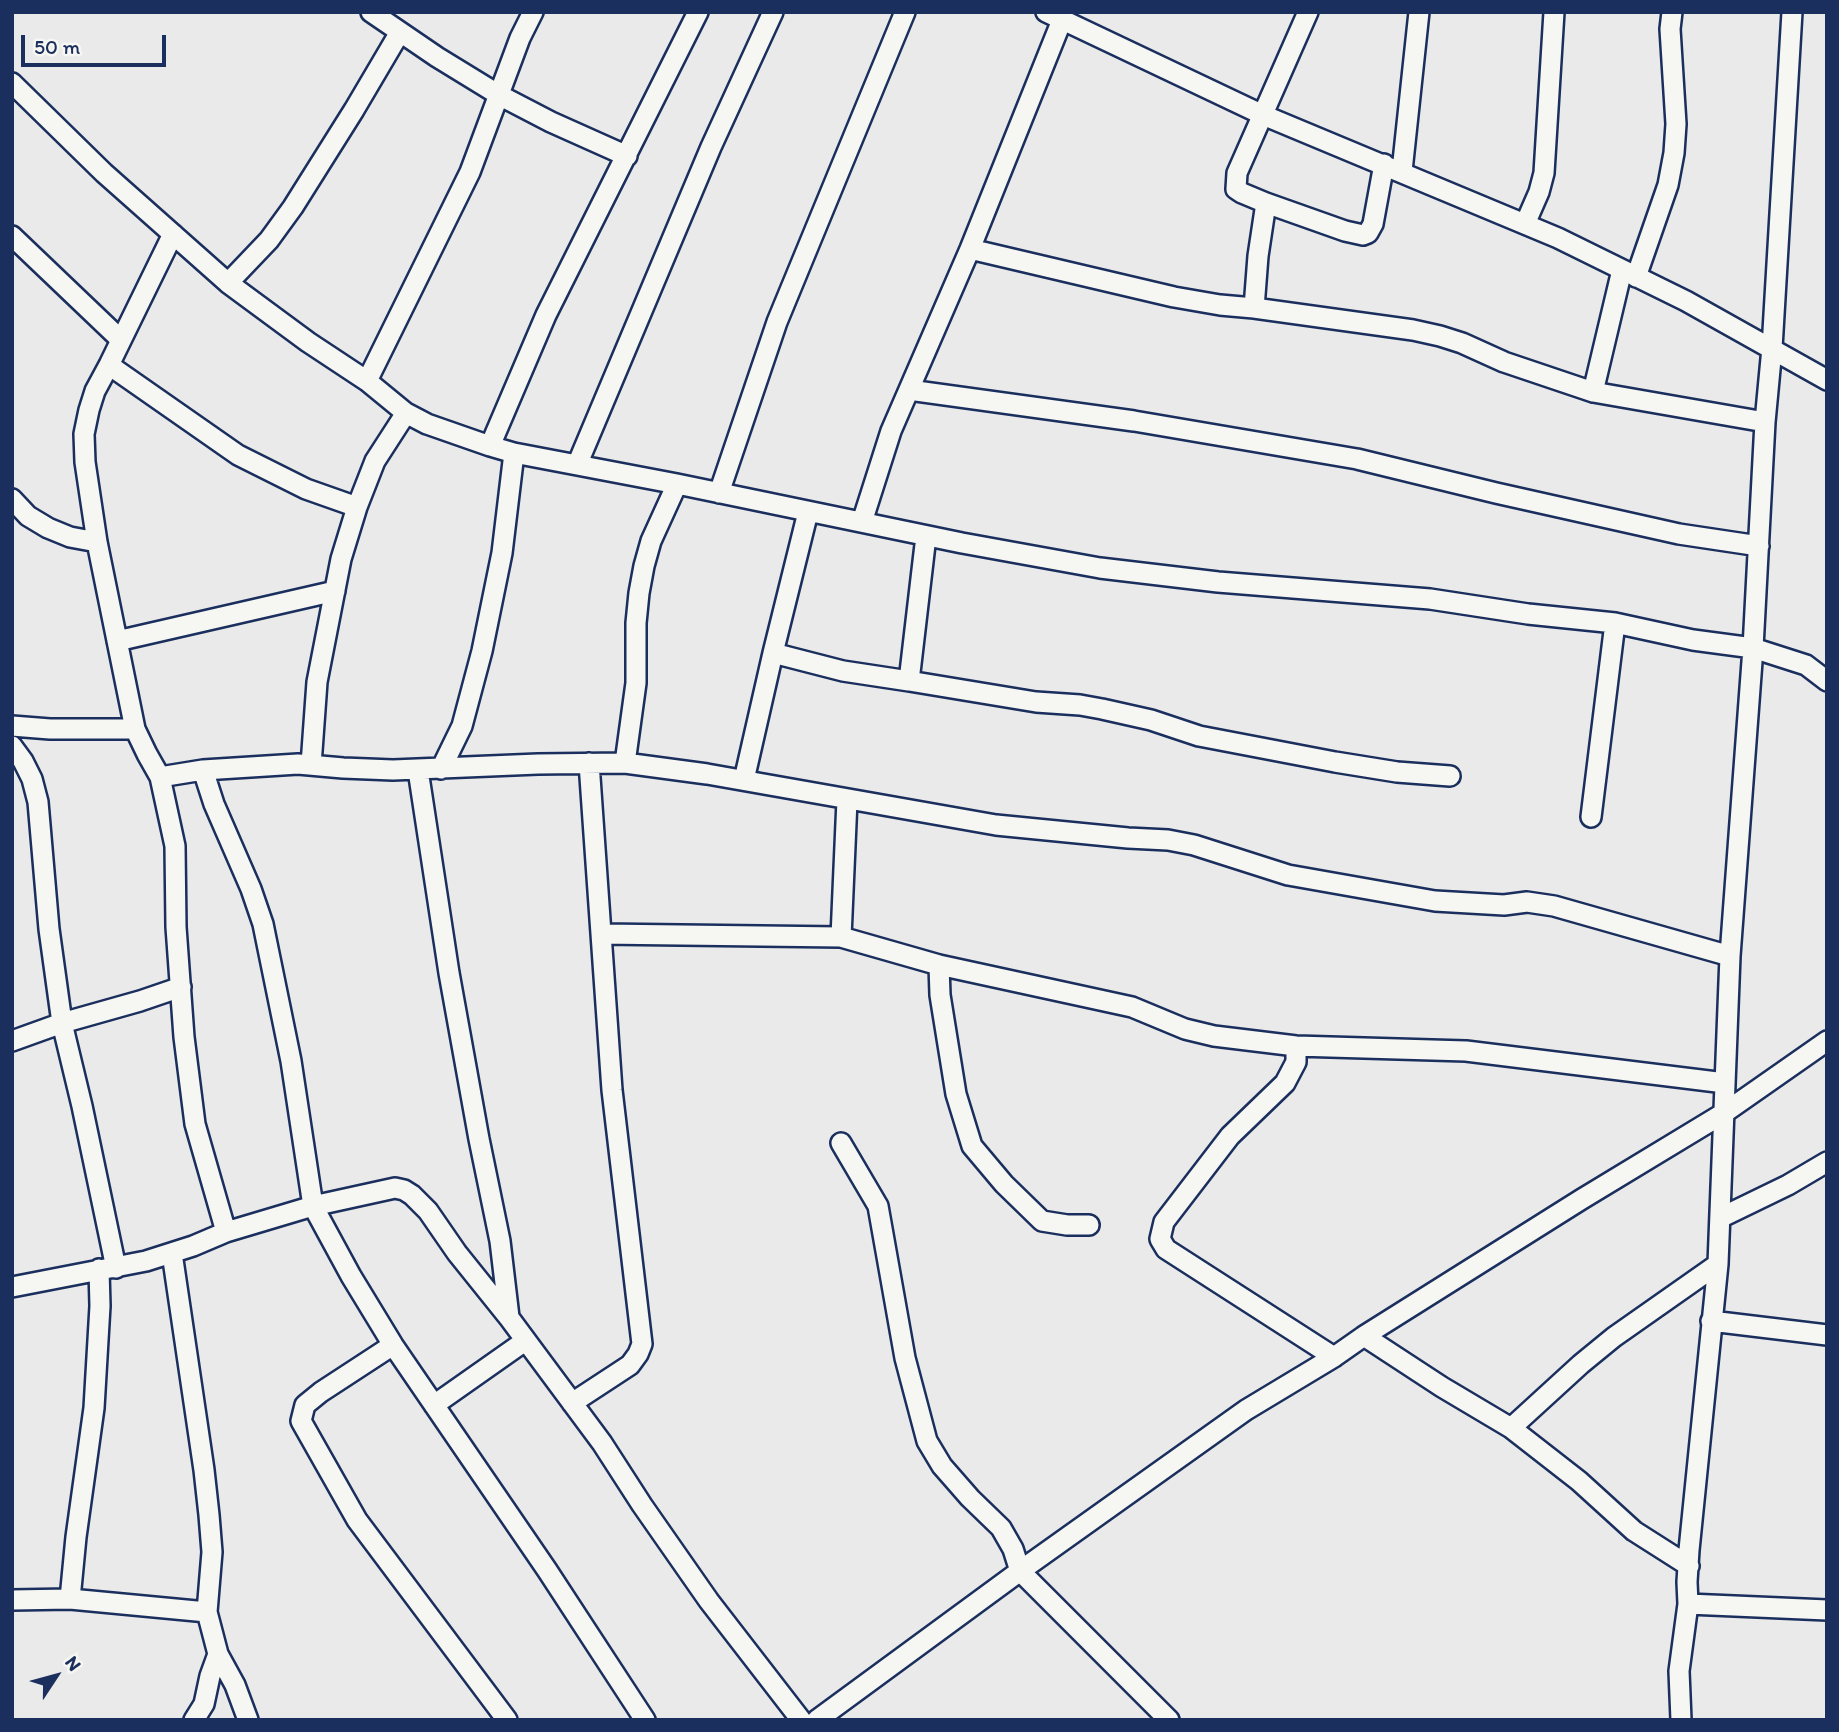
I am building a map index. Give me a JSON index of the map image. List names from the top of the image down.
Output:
{
  "scale_bar": "50 m",
  "north": "top right"
}
